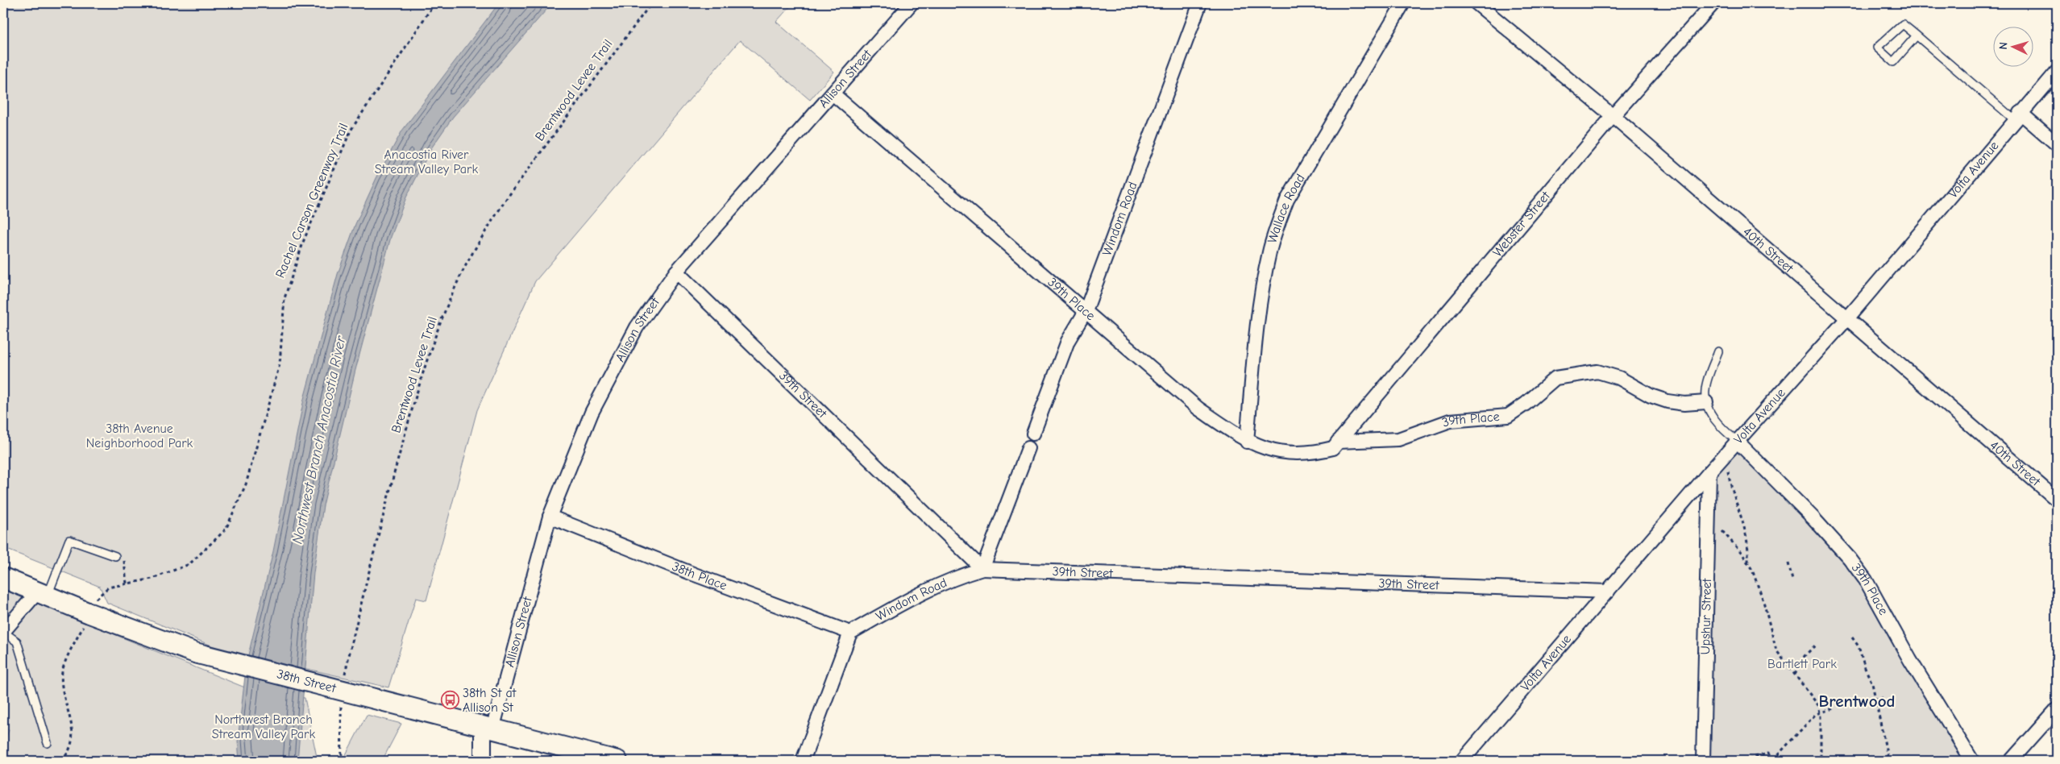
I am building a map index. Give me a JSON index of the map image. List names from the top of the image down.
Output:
{
  "streets": {
    "main road": ["38th Street"],
    "street": [
      "Allison Street",
      "Volta Avenue",
      "Wallace Road",
      "Windom Road",
      "Webster Street",
      "40th Street",
      "39th Place",
      "39th Street",
      "38th Place",
      "Upshur Street"
    ],
    "path": ["Brentwood Levee Trail", "Rachel Carson Greenway Trail"]
  },
  "crossings": [
    ["Allison Street", "39th Place"],
    ["Allison Street", "39th Street"],
    ["Allison Street", "38th Place"],
    ["Allison Street", "38th Street"],
    ["Brentwood Levee Trail", "38th Street"],
    ["Volta Avenue", "40th Street"],
    ["Volta Avenue", "39th Place"],
    ["Volta Avenue", "39th Street"],
    ["Volta Avenue", "Upshur Street"],
    ["Rachel Carson Greenway Trail", "38th Street"],
    ["Wallace Road", "39th Place"],
    ["Windom Road", "39th Place"],
    ["Windom Road", "39th Street"],
    ["Windom Road", "38th Place"],
    ["Webster Street", "40th Street"],
    ["Webster Street", "39th Place"]
  ],
  "districts": ["Brentwood"],
  "water": ["Northwest Branch Anacostia River"],
  "parks": [
    "Anacostia River Stream Valley Park",
    "38th Avenue Neighborhood Park",
    "Bartlett Park",
    "Northwest Branch Stream Valley Park"
  ],
  "places": {
    "bus stop": ["38th St at Allison St"]
  },
  "north": "left"
}
